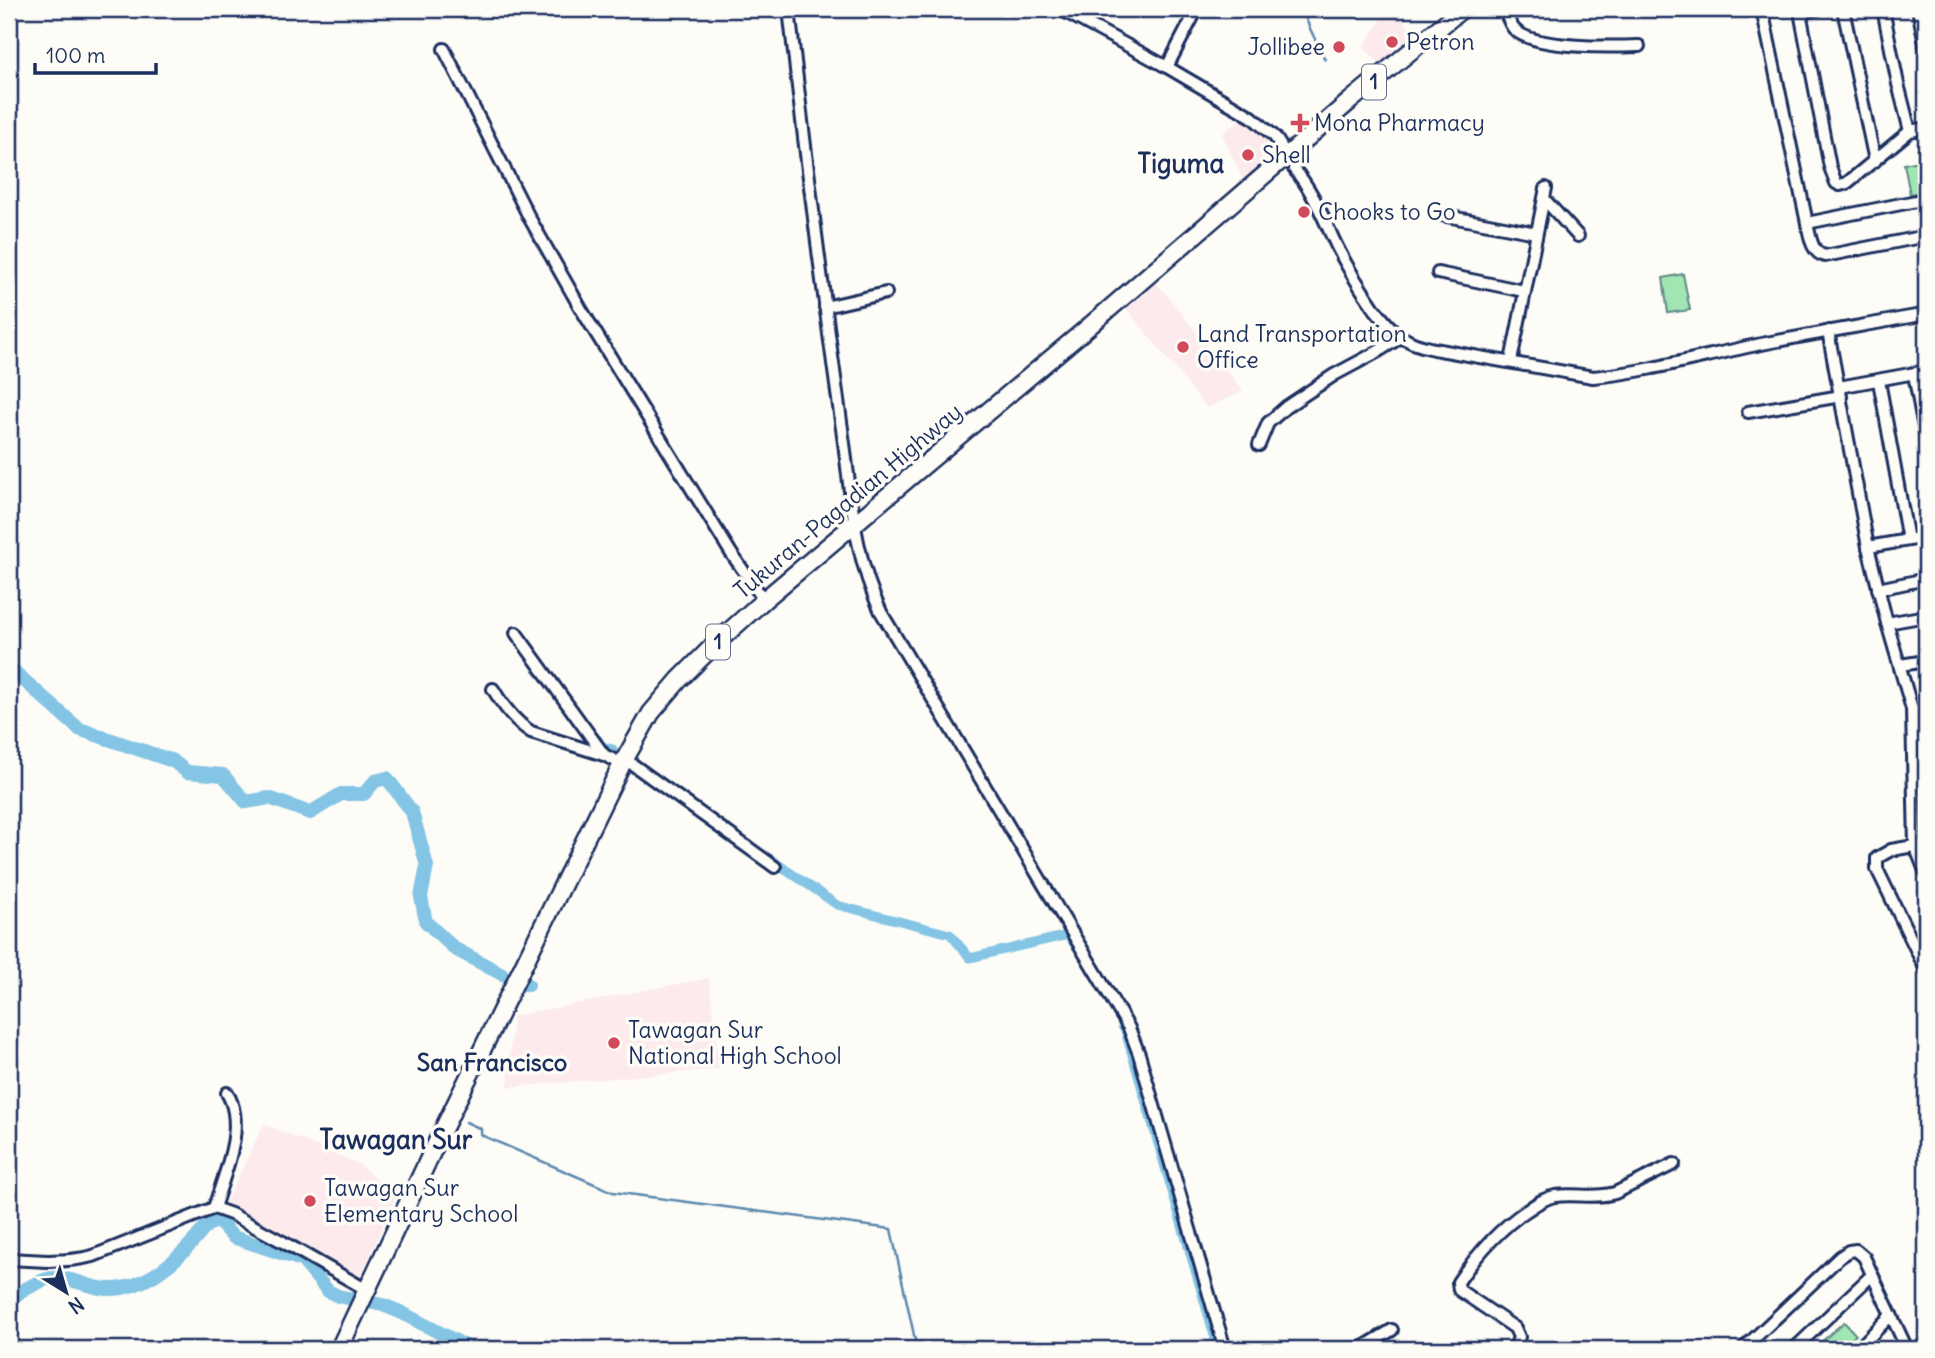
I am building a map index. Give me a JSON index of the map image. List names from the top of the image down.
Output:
{
  "streets": {
    "highway": ["1", "Tukuran-Pagadian Highway"]
  },
  "districts": ["Tiguma", "San Francisco", "Tawagan Sur"],
  "places": {
    "other": [
      "Petron",
      "Jollibee",
      "Shell",
      "Chooks to Go",
      "Land Transportation Office",
      "Tawagan Sur National High School",
      "Tawagan Sur Elementary School"
    ],
    "health": ["Mona Pharmacy"]
  },
  "scale_bar": "100 m",
  "north": "bottom right"
}
